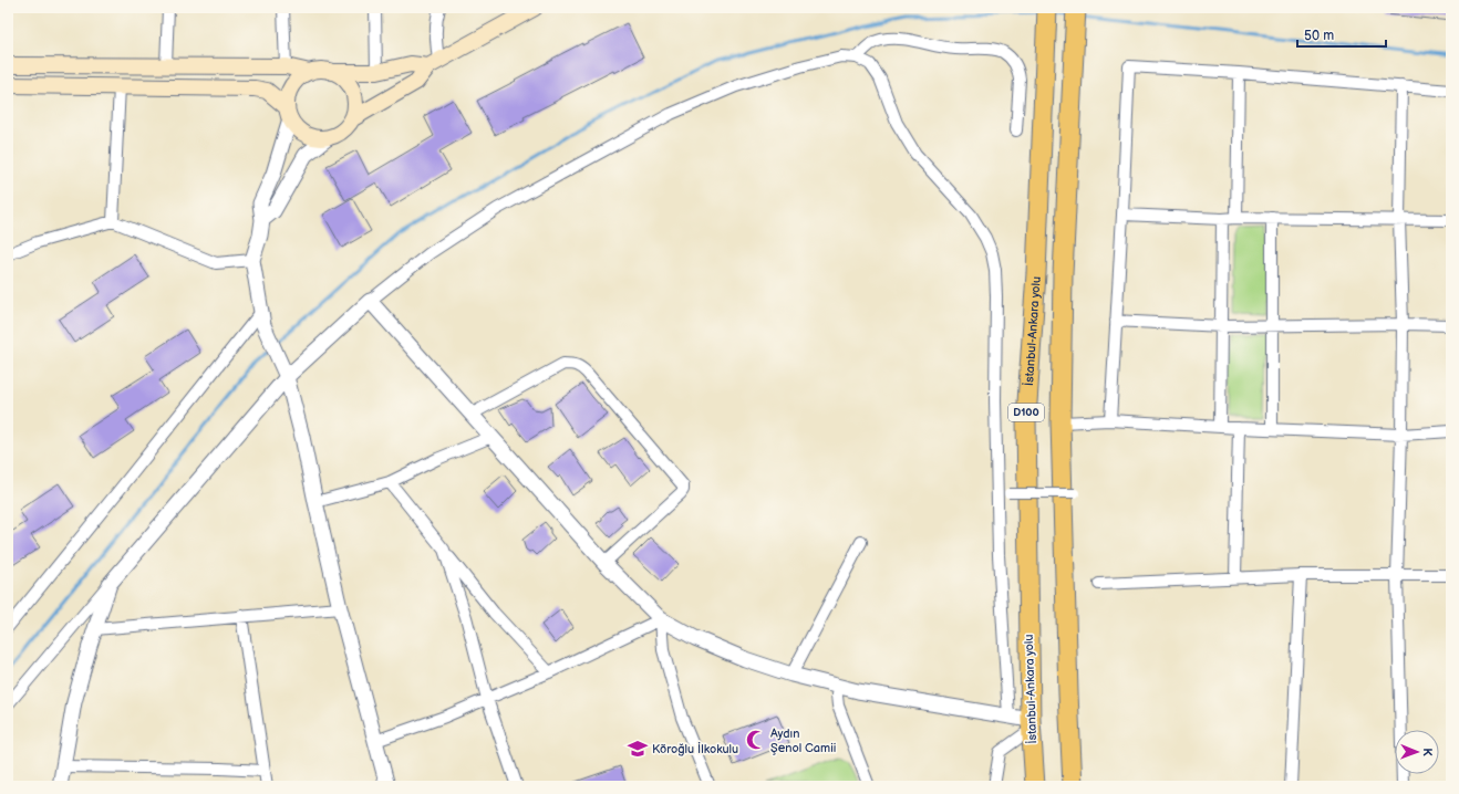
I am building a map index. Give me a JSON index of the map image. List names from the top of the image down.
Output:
{
  "streets": {
    "highway": ["İstanbul-Ankara yolu", "D100"]
  },
  "places": {
    "mosque": ["Aydın Şenol Camii"],
    "school or university": ["Köroğlu İlkokulu"]
  },
  "scale_bar": "50 m",
  "north": "right"
}
